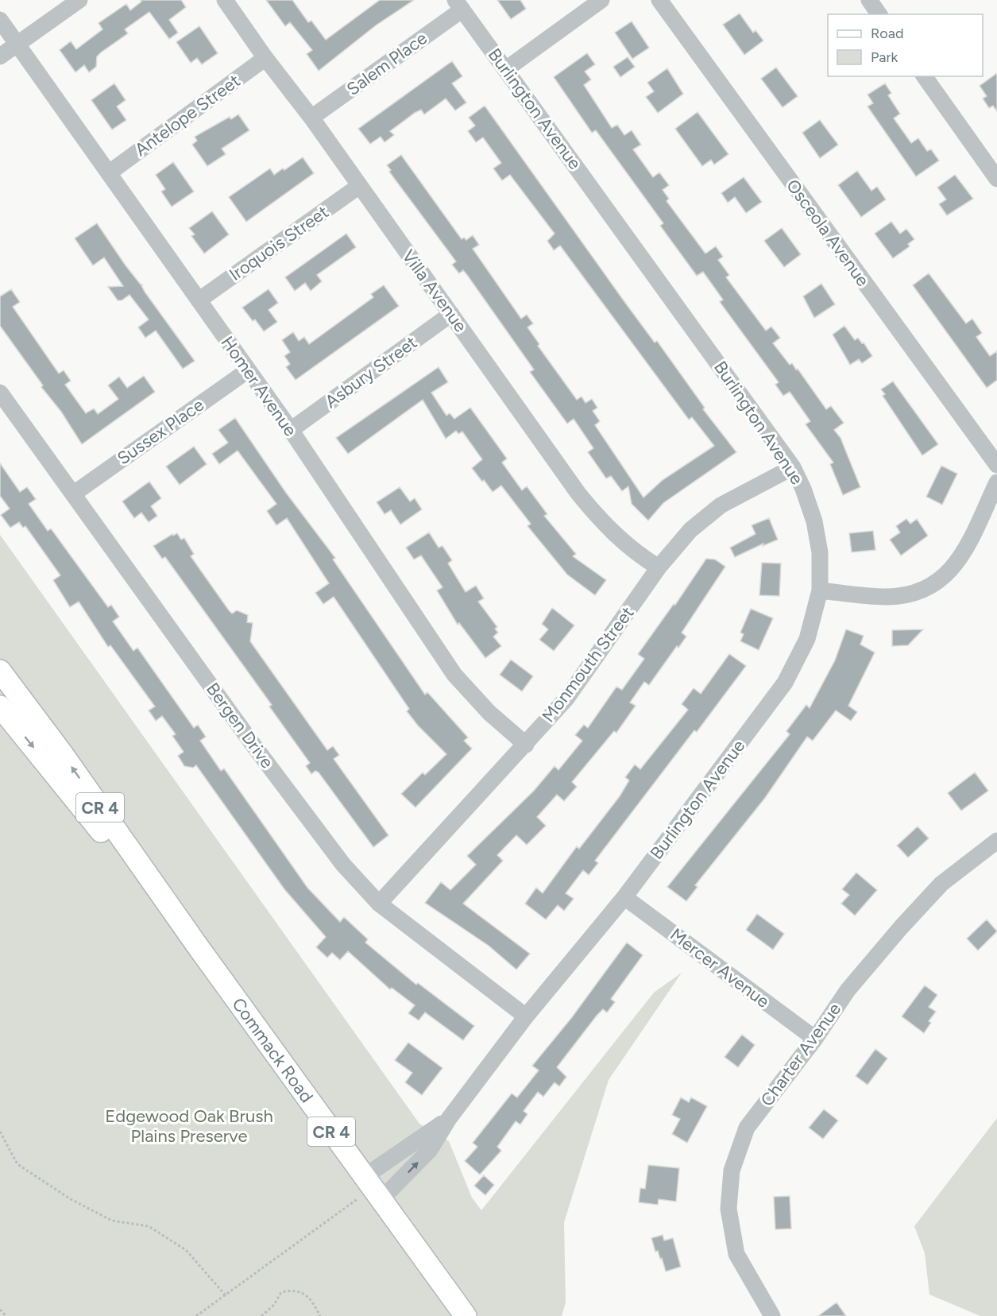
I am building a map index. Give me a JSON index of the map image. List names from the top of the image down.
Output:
{
  "streets": {
    "main road": ["CR 4", "Commack Road"],
    "street": [
      "Salem Place",
      "Burlington Avenue",
      "Antelope Street",
      "Osceola Avenue",
      "Iroquois Street",
      "Villa Avenue",
      "Asbury Street",
      "Homer Avenue",
      "Sussex Place",
      "Monmouth Street",
      "Bergen Drive",
      "Mercer Avenue",
      "Charter Avenue"
    ]
  },
  "crossings": [
    ["Salem Place", "Burlington Avenue"],
    ["Salem Place", "Villa Avenue"],
    ["Burlington Avenue", "Monmouth Street"],
    ["Burlington Avenue", "Bergen Drive"],
    ["Burlington Avenue", "Mercer Avenue"],
    ["Burlington Avenue", "Commack Road"],
    ["Antelope Street", "Villa Avenue"],
    ["Antelope Street", "Homer Avenue"],
    ["Iroquois Street", "Villa Avenue"],
    ["Iroquois Street", "Homer Avenue"],
    ["Villa Avenue", "Asbury Street"],
    ["Villa Avenue", "Monmouth Street"],
    ["Asbury Street", "Homer Avenue"],
    ["Homer Avenue", "Sussex Place"],
    ["Homer Avenue", "Monmouth Street"],
    ["Sussex Place", "Bergen Drive"],
    ["Monmouth Street", "Bergen Drive"],
    ["Mercer Avenue", "Charter Avenue"]
  ],
  "parks": ["Edgewood Oak Brush Plains Preserve"],
  "legend": ["Road", "Park"]
}
